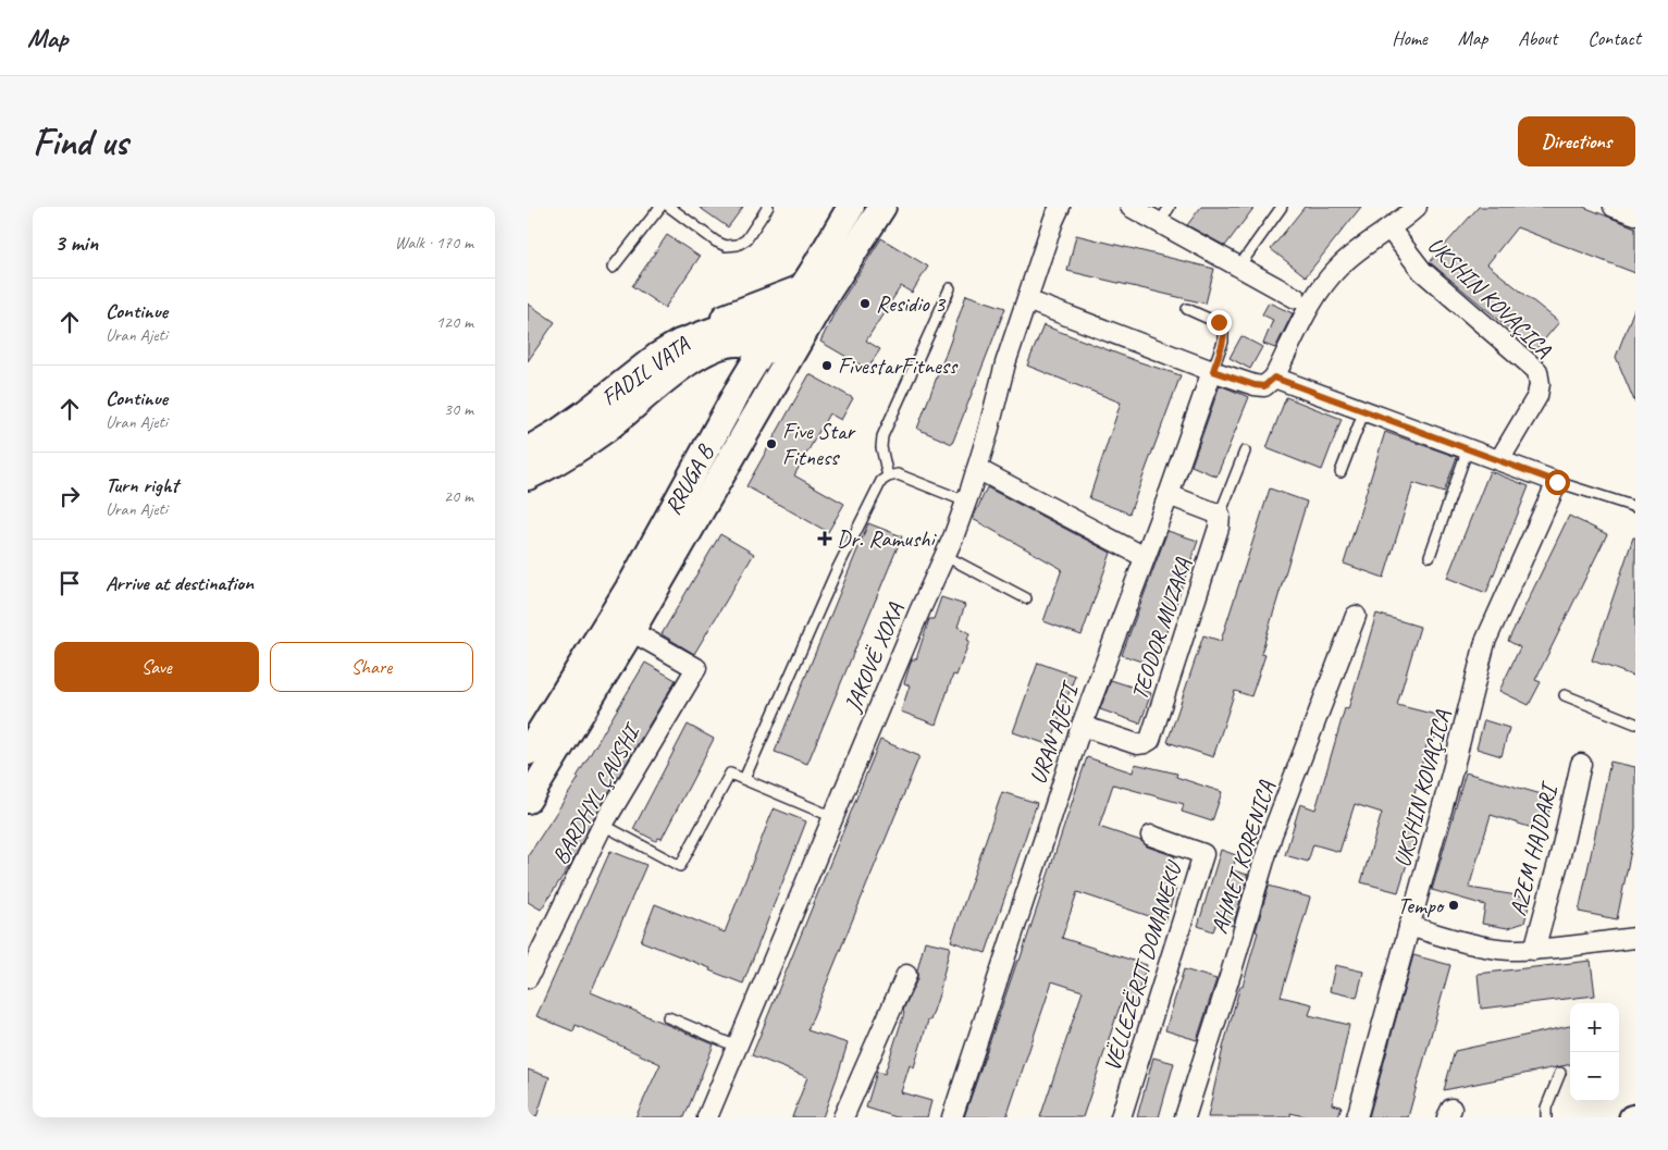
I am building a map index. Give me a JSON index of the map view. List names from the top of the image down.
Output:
{
  "streets": {
    "main road": ["FADIL VATA", "RRUGA B"],
    "street": [
      "UKSHIN KOVAÇICA",
      "TEODOR MUZAKA",
      "JAKOVË XOXA",
      "URAN AJETI",
      "BARDHYL ÇAUSHI",
      "AZEM HAJDARI",
      "AHMET KORENICA",
      "VËLLEZËRIT DOMANEKU"
    ]
  },
  "crossings": [
    ["UKSHIN KOVAÇICA", "AZEM HAJDARI"],
    ["FADIL VATA", "RRUGA B"],
    ["RRUGA B", "BARDHYL ÇAUSHI"],
    ["TEODOR MUZAKA", "URAN AJETI"]
  ],
  "places": {
    "other": [
      "Residio 3",
      "FivestarFitness",
      "Five Star Fitness",
      "Tempo"
    ],
    "health": ["Dr. Ramushi"]
  },
  "page": {
    "header": "Map",
    "nav": [
      "Home",
      "Map",
      "About",
      "Contact"
    ],
    "buttons": [
      "Directions",
      ["Save", "Share"]
    ],
    "title": "Find us",
    "heading": ["3 min", "Walk · 170 m"],
    "list": [
      ["Continue", "Uran Ajeti", "120 m"],
      ["Continue", "Uran Ajeti", "30 m"],
      ["Turn right", "Uran Ajeti", "20 m"],
      "Arrive at destination"
    ],
    "map_buttons": ["+", "−"]
  }
}
